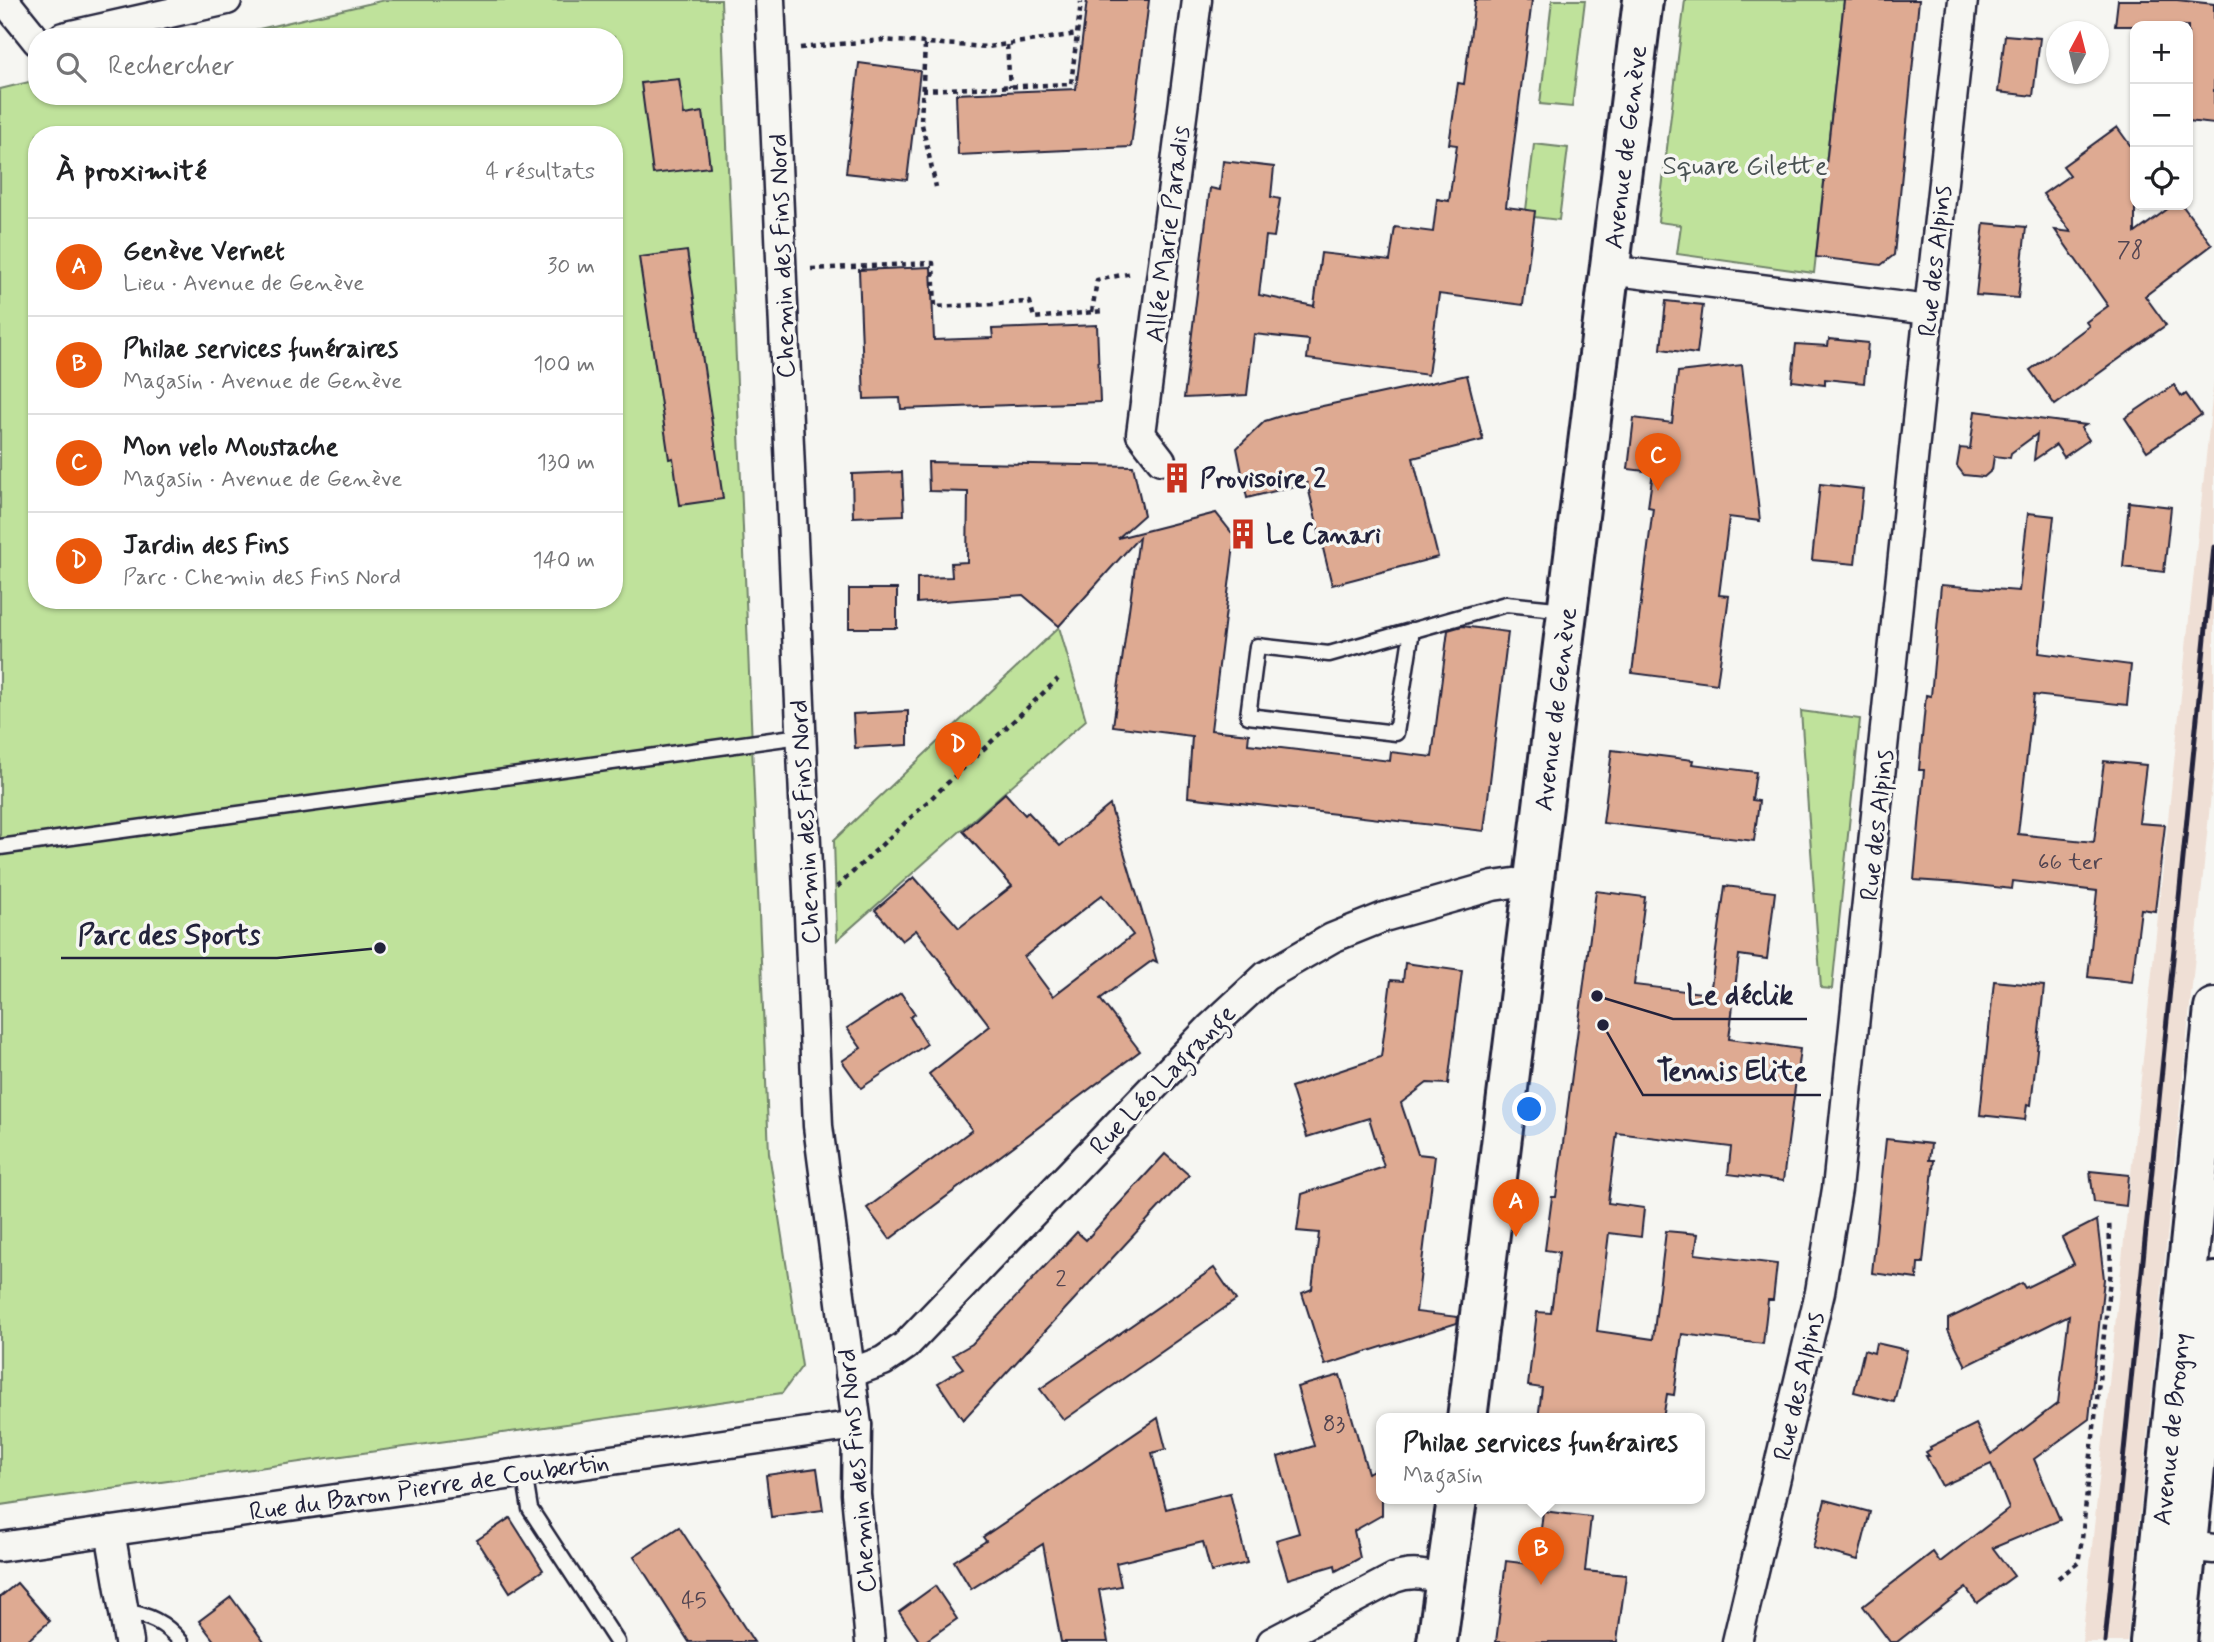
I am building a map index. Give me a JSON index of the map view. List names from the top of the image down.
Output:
{
  "streets": {
    "main road": ["Avenue de Genève", "Avenue de Brogny"],
    "street": [
      "Allée Marie Paradis",
      "Chemin des Fins Nord",
      "Rue des Alpins",
      "Rue Léo Lagrange",
      "Rue du Baron Pierre de Coubertin"
    ]
  },
  "crossings": [
    ["Avenue de Genève", "Rue Léo Lagrange"],
    ["Chemin des Fins Nord", "Rue Léo Lagrange"],
    ["Chemin des Fins Nord", "Rue du Baron Pierre de Coubertin"]
  ],
  "parks": ["Square Gilette"],
  "places": {
    "building": ["Provisoire 2", "Le Canari"],
    "other": ["Parc des Sports", "Le déclik", "Tennis Elite"]
  },
  "house_numbers": [
    "78",
    "66 ter",
    "2",
    "83",
    "45"
  ],
  "north": "top",
  "page": {
    "map_buttons": ["+", "−"],
    "search": "Rechercher",
    "heading": ["À proximité", "4 résultats"],
    "list": [
      {
        "mark": "A",
        "name": "Genève Vernet",
        "note": "Lieu · Avenue de Genève",
        "value": "30 m"
      },
      {
        "mark": "B",
        "name": "Philae services funéraires",
        "note": "Magasin · Avenue de Genève",
        "value": "100 m"
      },
      {
        "mark": "C",
        "name": "Mon velo Moustache",
        "note": "Magasin · Avenue de Genève",
        "value": "130 m"
      },
      {
        "mark": "D",
        "name": "Jardin des Fins",
        "note": "Parc · Chemin des Fins Nord",
        "value": "140 m"
      }
    ],
    "pins": [
      "C",
      "D",
      "A",
      "B"
    ],
    "popup": ["Philae services funéraires", "Magasin"]
  }
}
